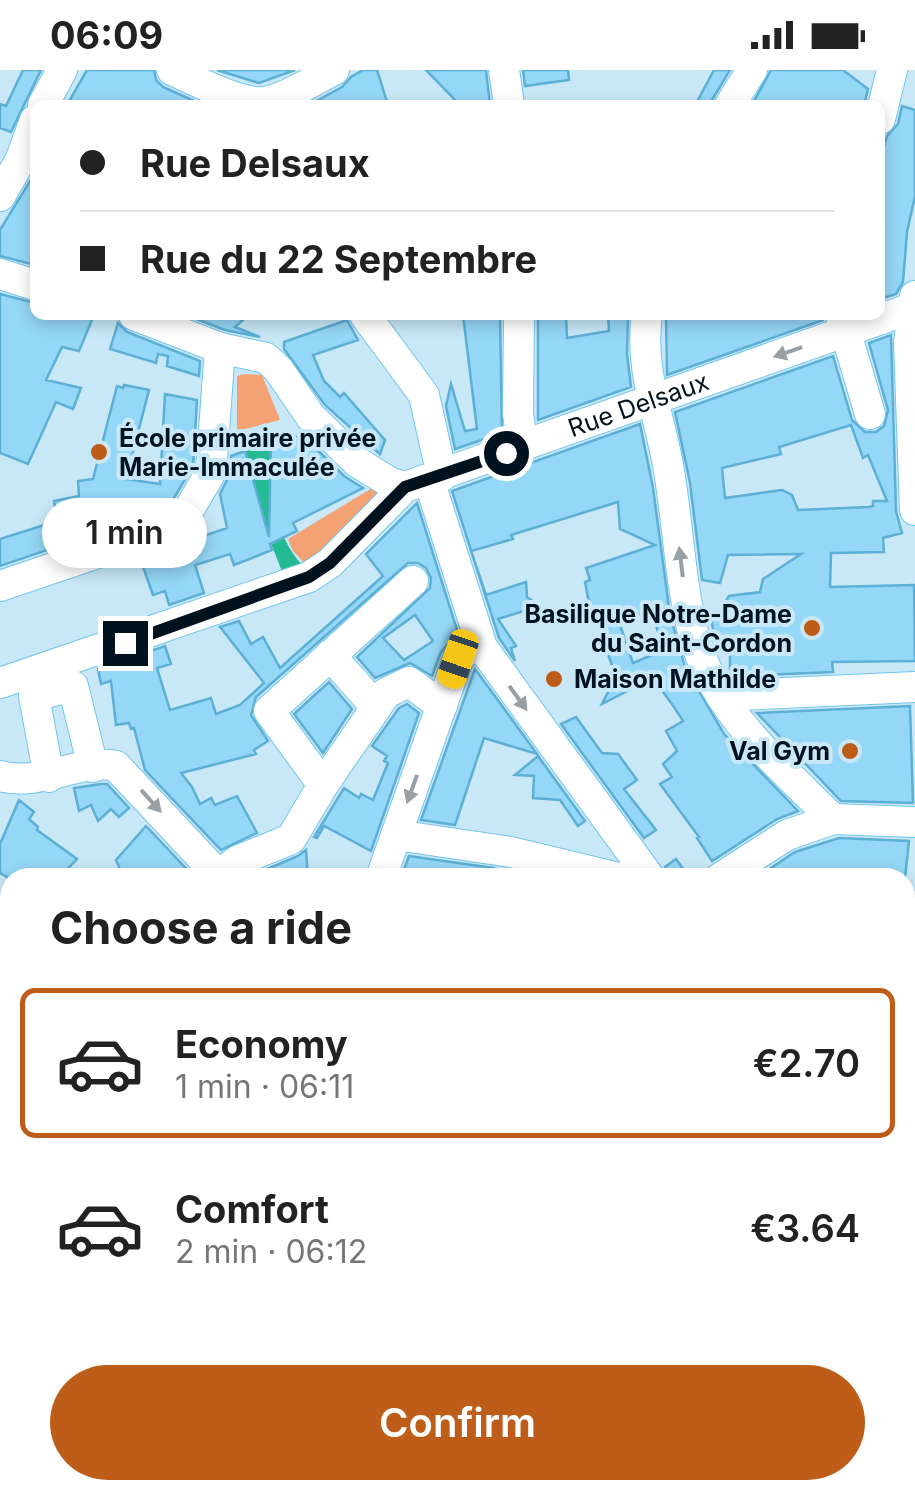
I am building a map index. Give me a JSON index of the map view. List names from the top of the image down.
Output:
{
  "streets": {
    "street": ["Rue Delsaux"]
  },
  "one_way": ["Rue Delsaux"],
  "places": [
    "École primaire privée Marie-Immaculée",
    "Basilique Notre-Dame du Saint-Cordon",
    "Maison Mathilde",
    "Val Gym"
  ],
  "page": {
    "status": "06:09",
    "banner": ["Rue Delsaux", "Rue du 22 Septembre"],
    "bubble": "1 min",
    "heading": "Choose a ride",
    "list": [
      {
        "name": "Economy",
        "note": "1 min · 06:11",
        "value": "€2.70"
      },
      {
        "name": "Comfort",
        "note": "2 min · 06:12",
        "value": "€3.64"
      }
    ],
    "buttons": "Confirm"
  }
}
